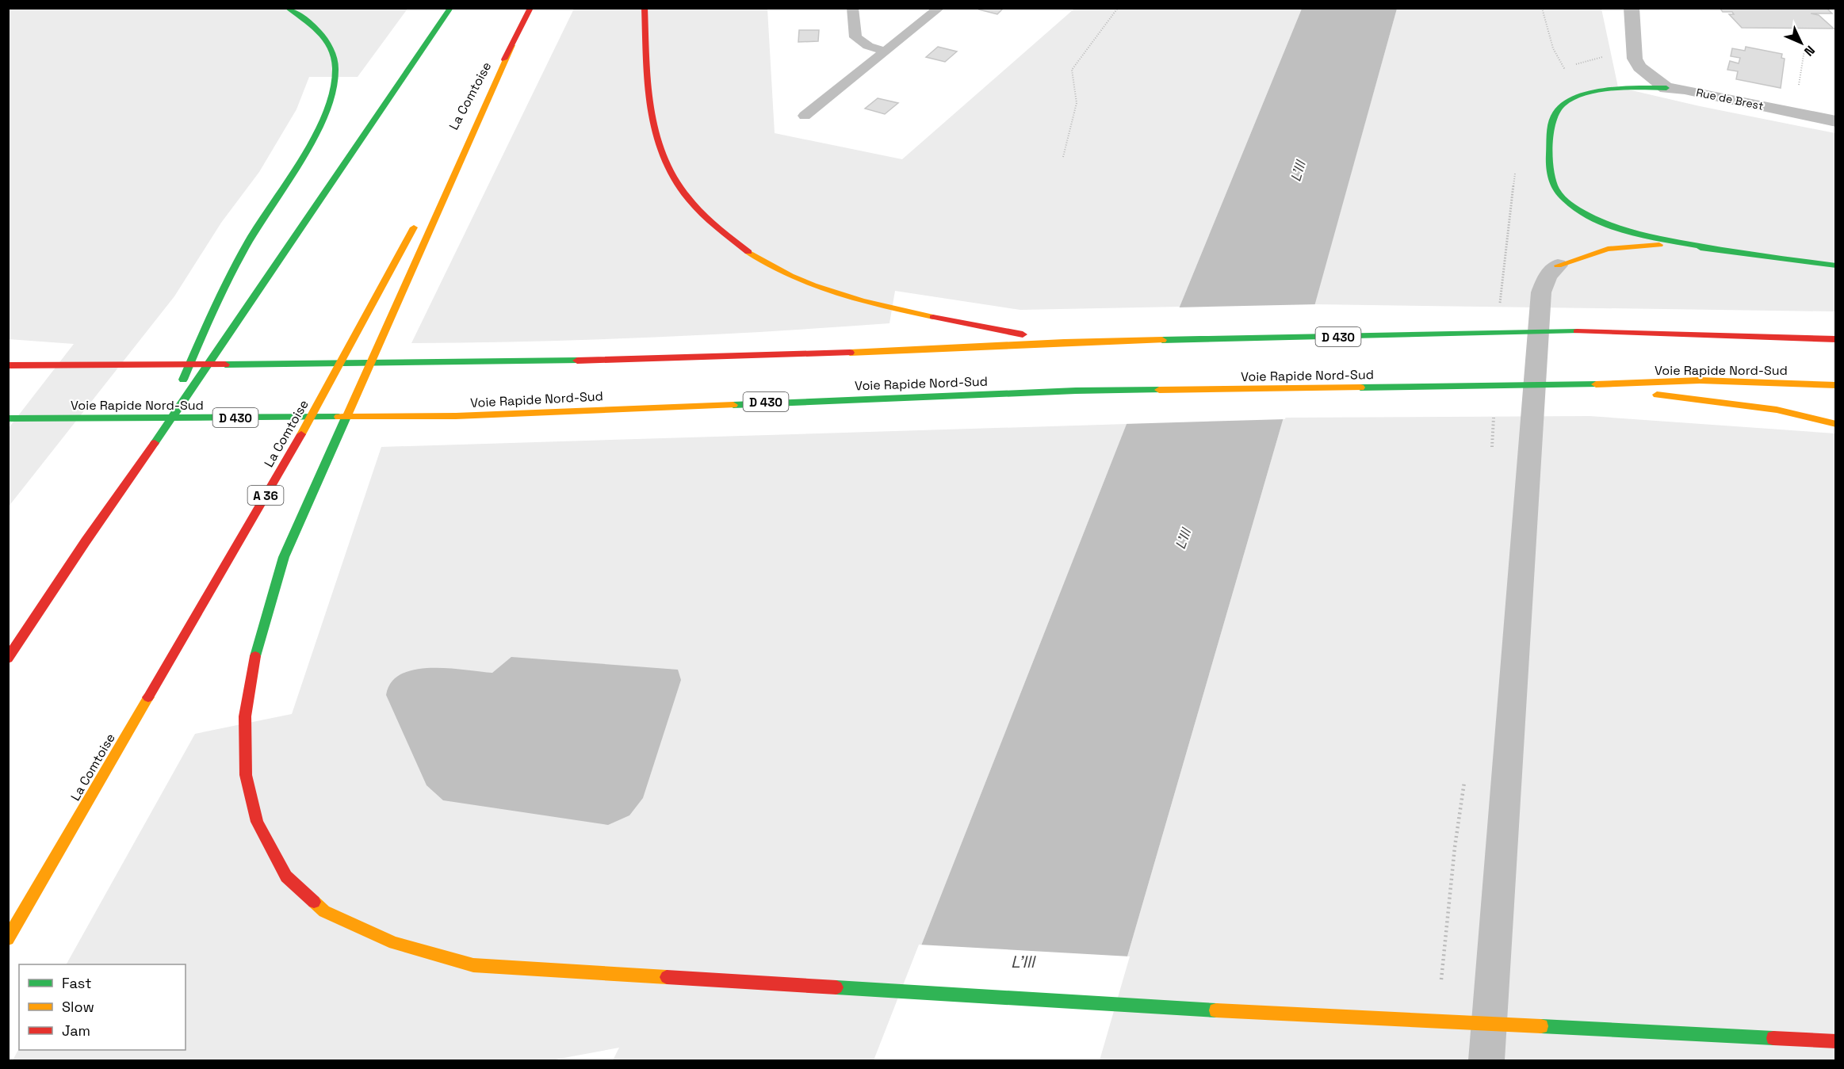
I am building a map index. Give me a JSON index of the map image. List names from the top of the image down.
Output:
{
  "streets": {
    "highway": [
      "La Comtoise",
      "D 430",
      "Voie Rapide Nord-Sud",
      "A 36"
    ],
    "street": ["Rue de Brest"]
  },
  "water": ["L'Ill"],
  "legend": ["Fast", "Slow", "Jam"],
  "north": "bottom right"
}
